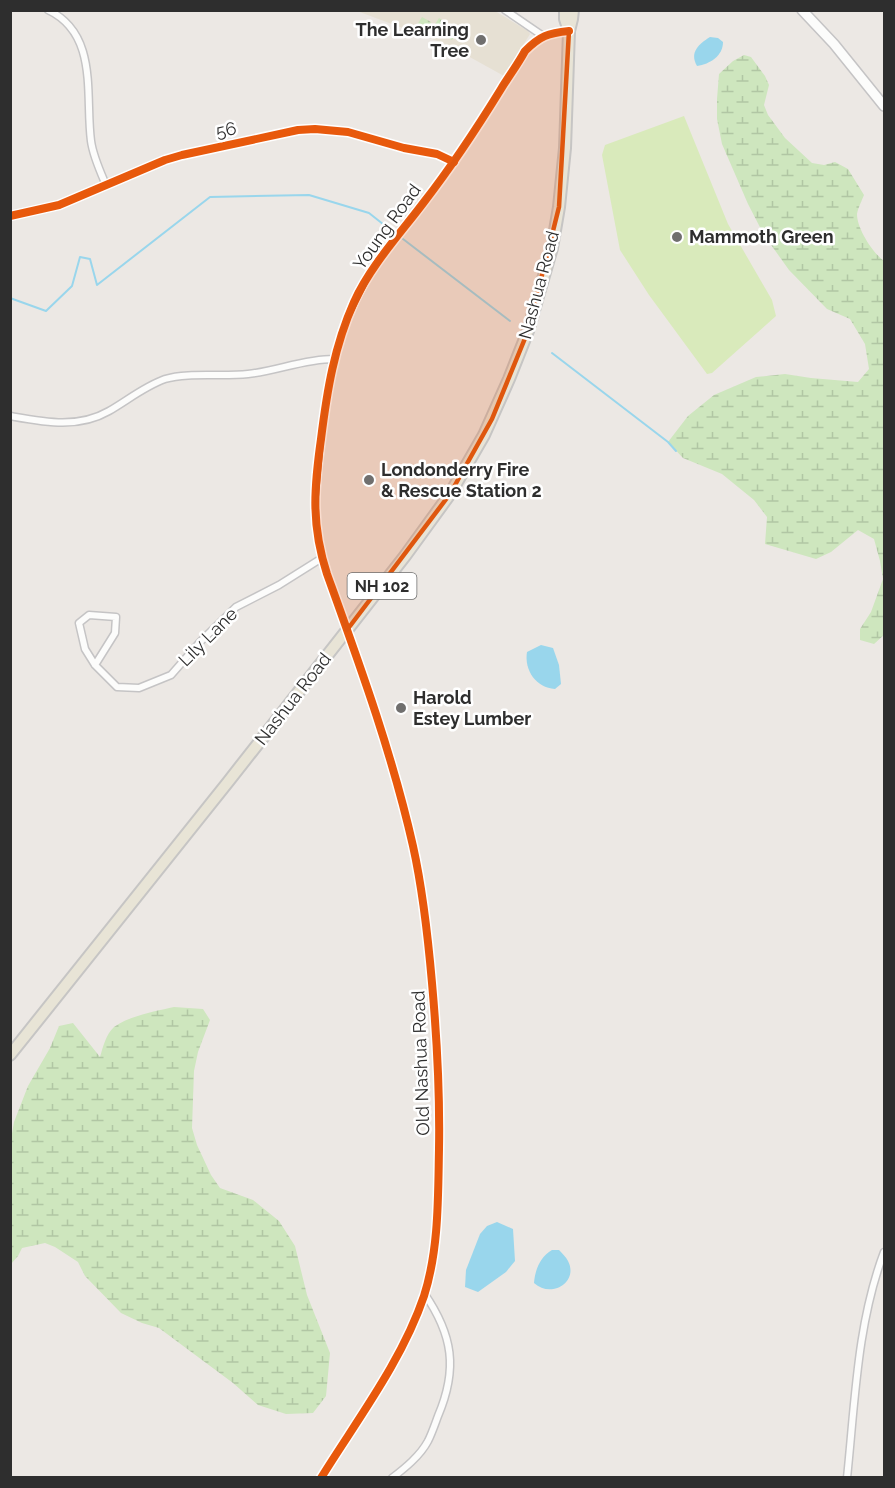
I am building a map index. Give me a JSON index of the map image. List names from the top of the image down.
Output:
{
  "streets": {
    "main road": ["Nashua Road", "NH 102"],
    "street": [
      "56",
      "Young Road",
      "Lily Lane",
      "Old Nashua Road"
    ]
  },
  "crossings": [
    ["56", "Young Road"],
    ["Young Road", "Nashua Road"],
    ["Young Road", "Lily Lane"],
    ["Young Road", "Old Nashua Road"],
    ["Nashua Road", "Old Nashua Road"]
  ],
  "places": [
    "The Learning Tree",
    "Mammoth Green",
    "Londonderry Fire & Rescue Station 2",
    "Harold Estey Lumber"
  ]
}
